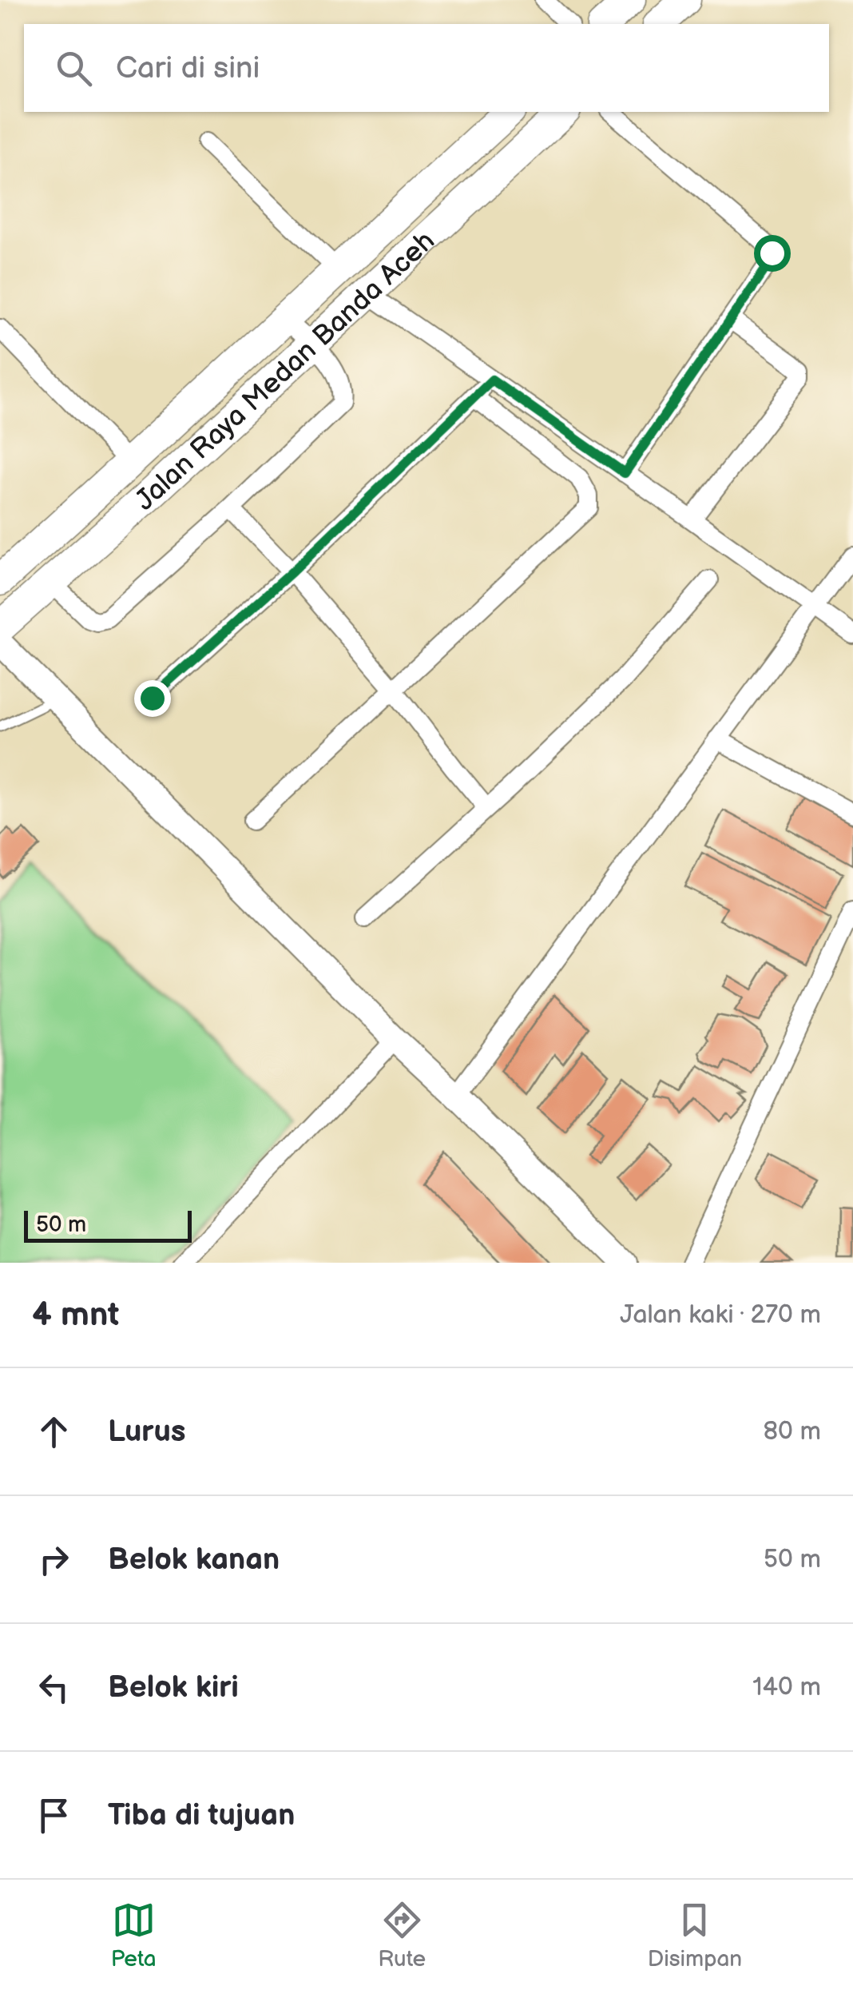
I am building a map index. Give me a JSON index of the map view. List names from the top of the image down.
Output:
{
  "streets": {
    "highway": ["Jalan Raya Medan Banda Aceh"]
  },
  "scale_bar": "50 m",
  "page": {
    "search": "Cari di sini",
    "scale": "50 m",
    "heading": ["4 mnt", "Jalan kaki · 270 m"],
    "list": [
      ["Lurus", "80 m"],
      ["Belok kanan", "50 m"],
      ["Belok kiri", "140 m"],
      "Tiba di tujuan"
    ],
    "nav": ["Peta", "Rute", "Disimpan"]
  }
}
